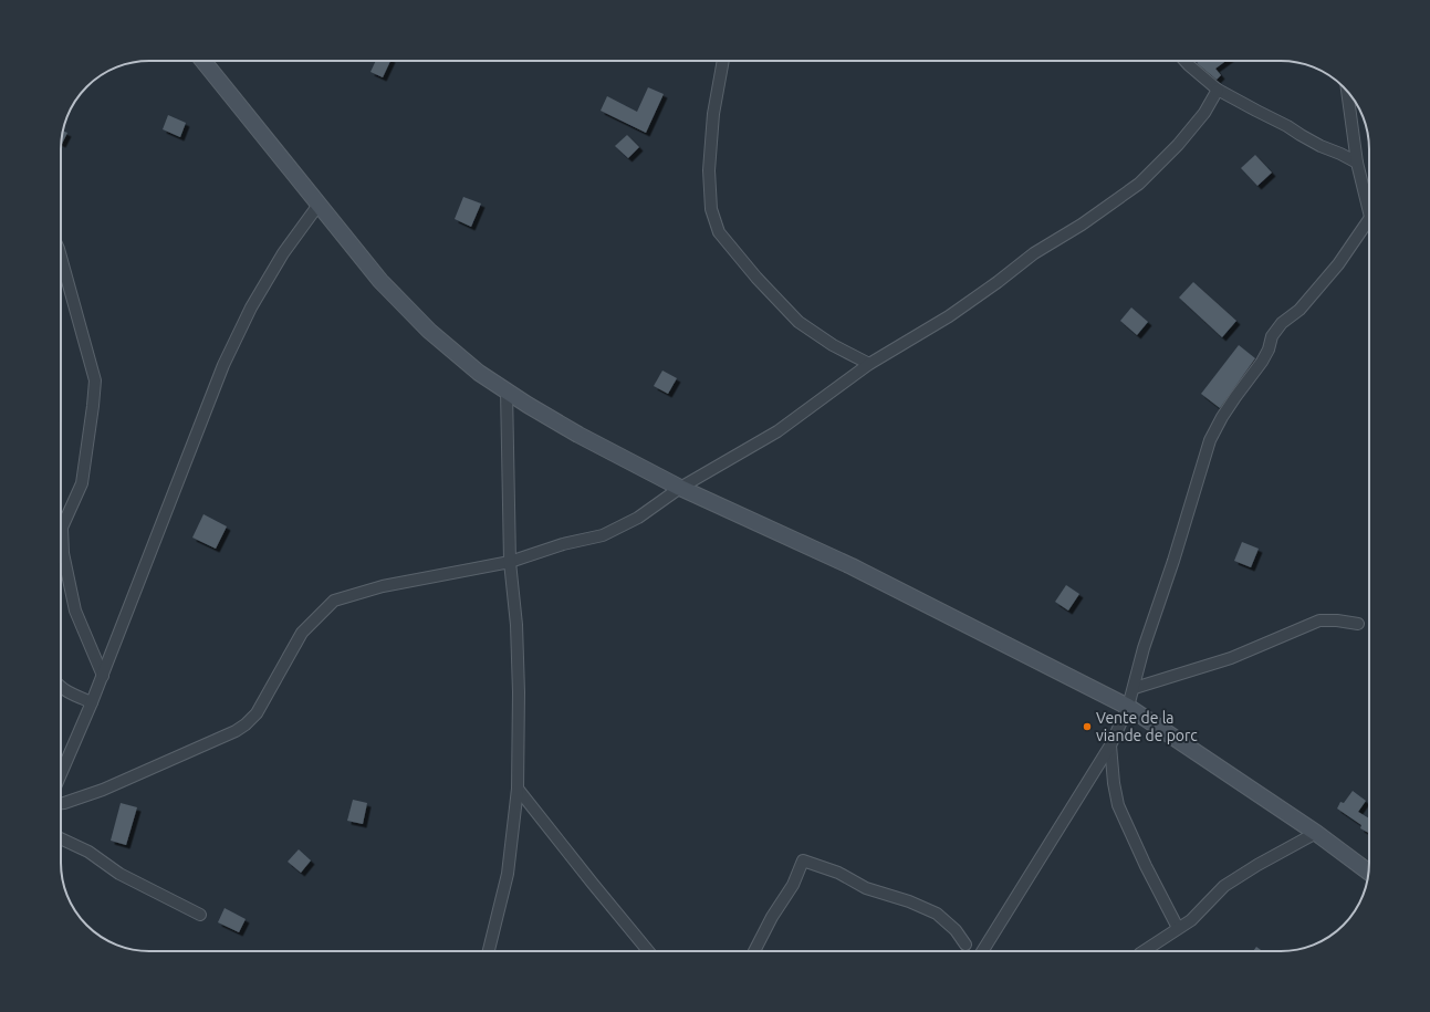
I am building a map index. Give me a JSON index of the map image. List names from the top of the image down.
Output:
{
  "places": ["Vente de la viande de porc"]
}
